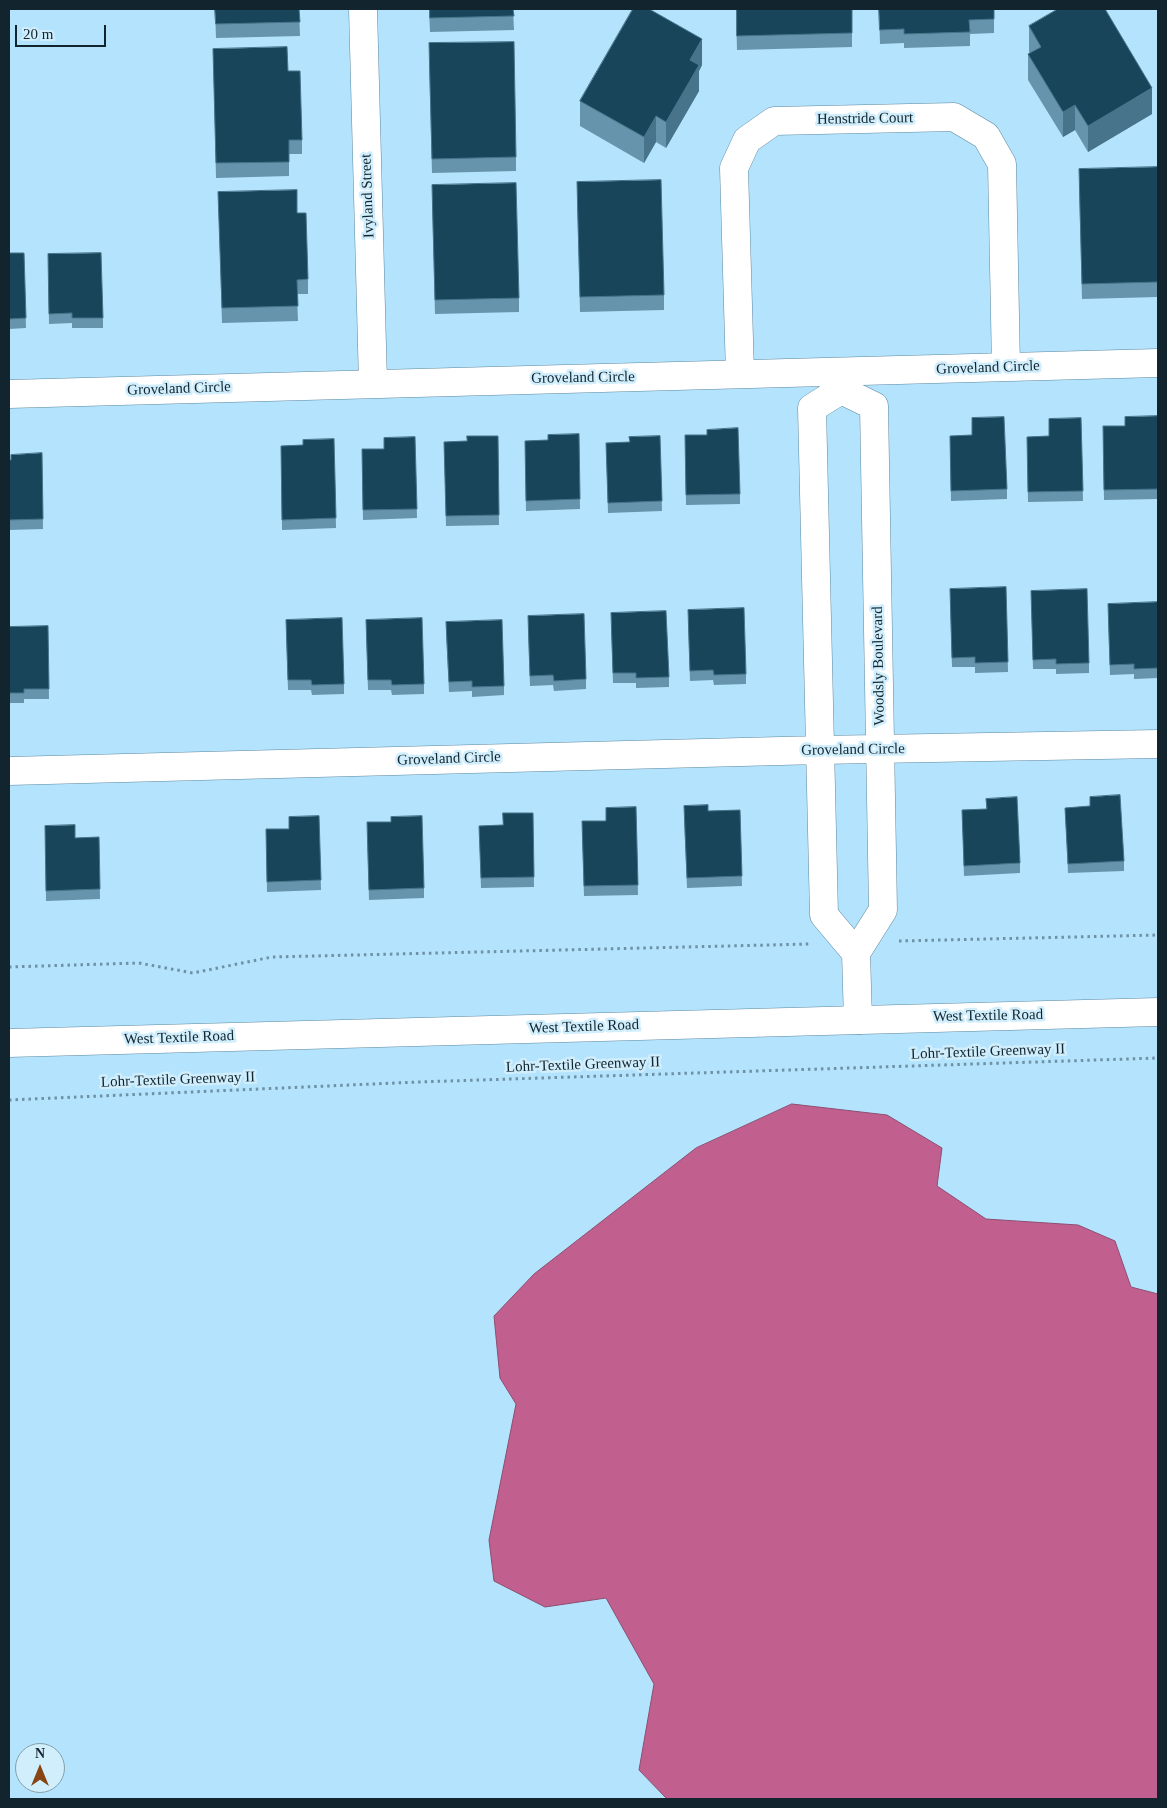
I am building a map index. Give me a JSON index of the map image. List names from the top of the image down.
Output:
{
  "streets": {
    "street": [
      "Henstride Court",
      "Ivyland Street",
      "Groveland Circle",
      "Woodsly Boulevard",
      "West Textile Road"
    ],
    "path": ["Lohr-Textile Greenway II"]
  },
  "crossings": [
    ["Henstride Court", "Groveland Circle"],
    ["Ivyland Street", "Groveland Circle"],
    ["Groveland Circle", "Woodsly Boulevard"]
  ],
  "scale_bar": "20 m",
  "north": "top"
}
